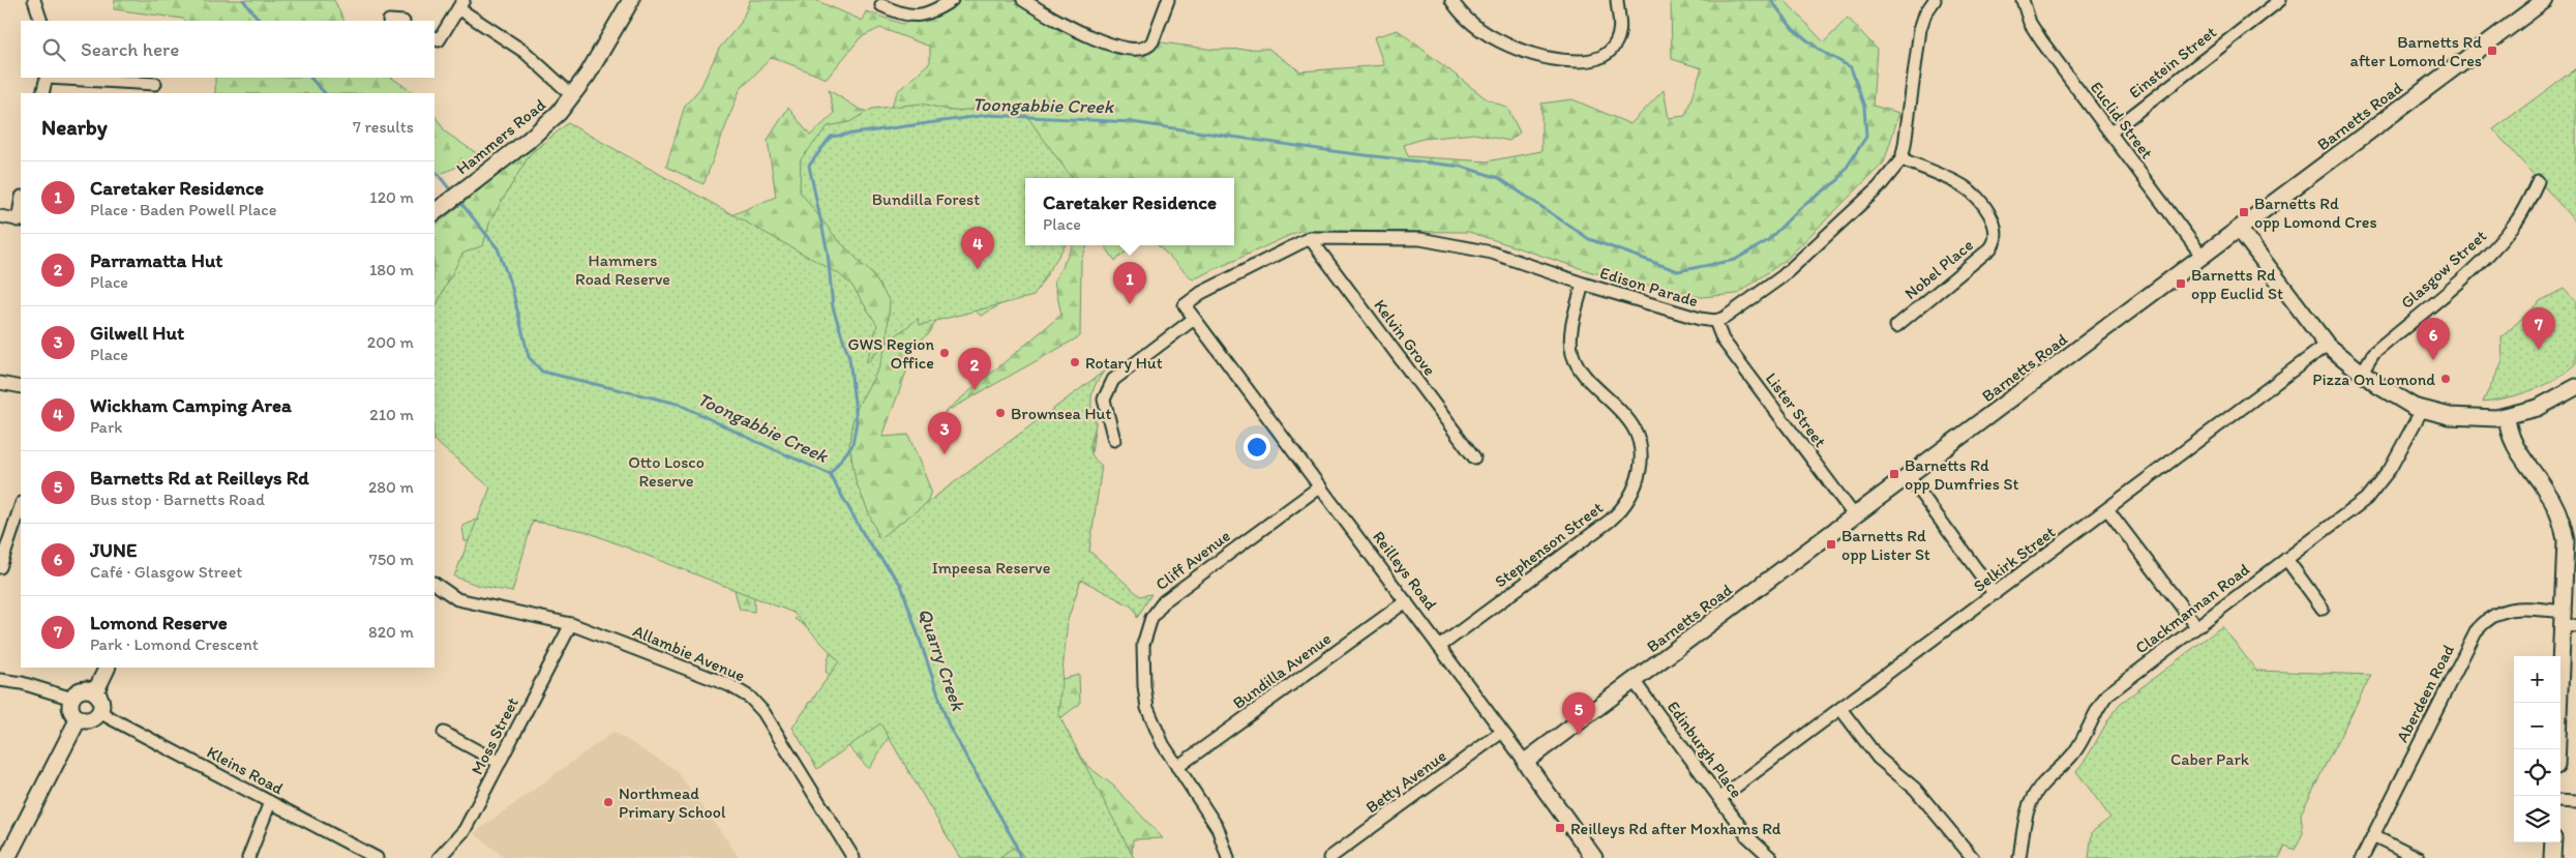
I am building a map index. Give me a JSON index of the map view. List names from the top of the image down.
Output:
{
  "streets": {
    "street": [
      "Einstein Street",
      "Barnetts Road",
      "Euclid Street",
      "Hammers Road",
      "Nobel Place",
      "Glasgow Street",
      "Edison Parade",
      "Kelvin Grove",
      "Lister Street",
      "Stephenson Street",
      "Selkirk Street",
      "Cliff Avenue",
      "Reilleys Road",
      "Clackmannan Road",
      "Allambie Avenue",
      "Bundilla Avenue",
      "Aberdeen Road",
      "Moss Street",
      "Edinburgh Place",
      "Kleins Road",
      "Betty Avenue"
    ]
  },
  "crossings": [
    ["Einstein Street", "Euclid Street"],
    ["Barnetts Road", "Euclid Street"],
    ["Barnetts Road", "Lister Street"],
    ["Barnetts Road", "Reilleys Road"],
    ["Barnetts Road", "Edinburgh Place"],
    ["Nobel Place", "Edison Parade"],
    ["Edison Parade", "Kelvin Grove"],
    ["Edison Parade", "Lister Street"],
    ["Edison Parade", "Stephenson Street"],
    ["Edison Parade", "Reilleys Road"],
    ["Stephenson Street", "Reilleys Road"],
    ["Selkirk Street", "Edinburgh Place"],
    ["Cliff Avenue", "Reilleys Road"],
    ["Cliff Avenue", "Bundilla Avenue"],
    ["Reilleys Road", "Bundilla Avenue"],
    ["Reilleys Road", "Betty Avenue"],
    ["Allambie Avenue", "Moss Street"]
  ],
  "water": ["Toongabbie Creek", "Quarry Creek"],
  "parks": [
    "Bundilla Forest",
    "Hammers Road Reserve",
    "Otto Losco Reserve",
    "Impeesa Reserve",
    "Caber Park"
  ],
  "places": {
    "transit": [
      "Barnetts Rd after Lomond Cres",
      "Barnetts Rd opp Lomond Cres",
      "Barnetts Rd opp Euclid St",
      "Barnetts Rd opp Dumfries St",
      "Barnetts Rd opp Lister St",
      "Reilleys Rd after Moxhams Rd"
    ],
    "other": [
      "GWS Region Office",
      "Rotary Hut",
      "Pizza On Lomond",
      "Brownsea Hut",
      "Northmead Primary School"
    ]
  },
  "page": {
    "search": "Search here",
    "heading": ["Nearby", "7 results"],
    "list": [
      {
        "mark": "1",
        "name": "Caretaker Residence",
        "note": "Place · Baden Powell Place",
        "value": "120 m"
      },
      {
        "mark": "2",
        "name": "Parramatta Hut",
        "note": "Place",
        "value": "180 m"
      },
      {
        "mark": "3",
        "name": "Gilwell Hut",
        "note": "Place",
        "value": "200 m"
      },
      {
        "mark": "4",
        "name": "Wickham Camping Area",
        "note": "Park",
        "value": "210 m"
      },
      {
        "mark": "5",
        "name": "Barnetts Rd at Reilleys Rd",
        "note": "Bus stop · Barnetts Road",
        "value": "280 m"
      },
      {
        "mark": "6",
        "name": "JUNE",
        "note": "Café · Glasgow Street",
        "value": "750 m"
      },
      {
        "mark": "7",
        "name": "Lomond Reserve",
        "note": "Park · Lomond Crescent",
        "value": "820 m"
      }
    ],
    "popup": ["Caretaker Residence", "Place"],
    "pins": [
      "4",
      "1",
      "7",
      "6",
      "2",
      "3",
      "5"
    ],
    "map_buttons": ["+", "−"]
  }
}
